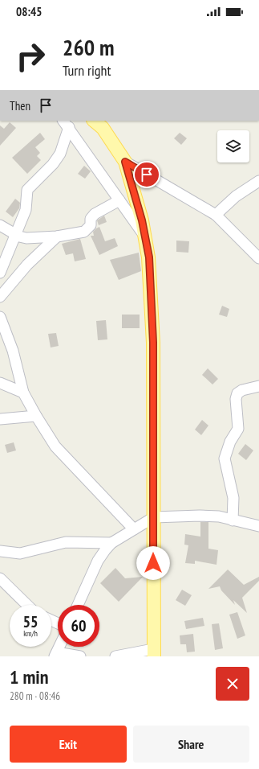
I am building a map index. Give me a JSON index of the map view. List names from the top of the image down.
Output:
{
  "page": {
    "status": "08:45",
    "turn": ["260 m", "Turn right"],
    "then": "Then",
    "speed": "55 km/h",
    "limit": "60",
    "heading": ["1 min", "280 m · 08:46"],
    "buttons": ["Exit", "Share"]
  }
}
